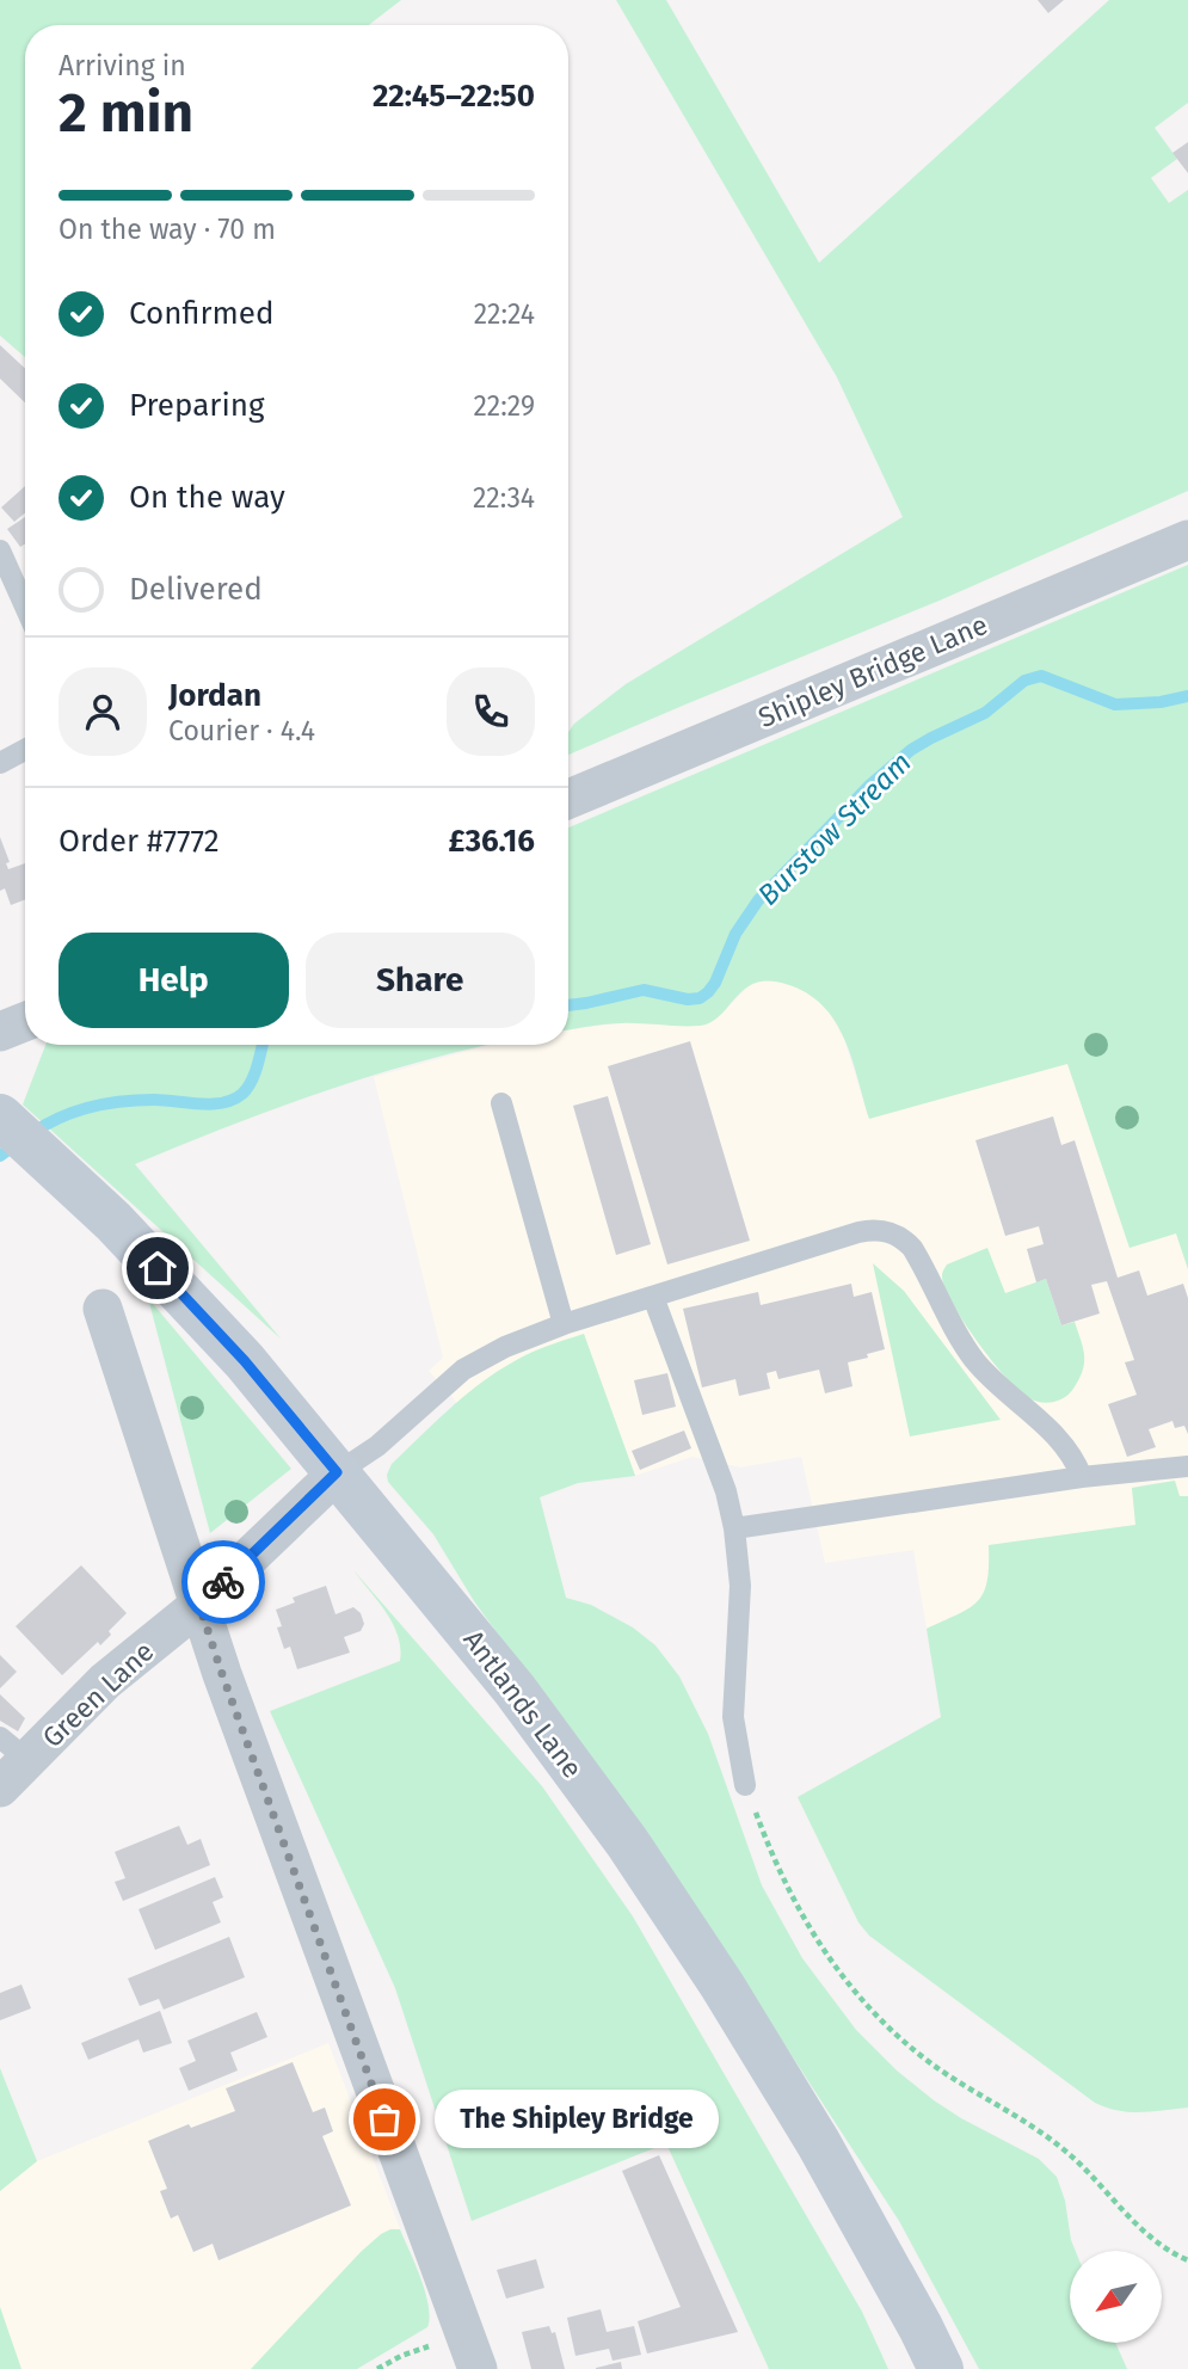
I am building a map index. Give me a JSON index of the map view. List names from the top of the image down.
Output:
{
  "streets": {
    "main road": ["Antlands Lane"],
    "street": ["Shipley Bridge Lane", "Green Lane"]
  },
  "crossings": [
    ["Green Lane", "Antlands Lane"]
  ],
  "water": ["Burstow Stream"],
  "places": ["The Shipley Bridge"],
  "north": "bottom left",
  "page": {
    "heading": ["2 min", "Arriving in", "22:45–22:50"],
    "panel": [
      "Jordan",
      "Courier · 4.4",
      "Order #7772",
      "£36.16"
    ],
    "bar": "On the way · 70 m",
    "list": [
      ["Confirmed", "22:24"],
      ["Preparing", "22:29"],
      ["On the way", "22:34"],
      "Delivered"
    ],
    "buttons": ["Help", "Share"],
    "bubble": "The Shipley Bridge"
  }
}
